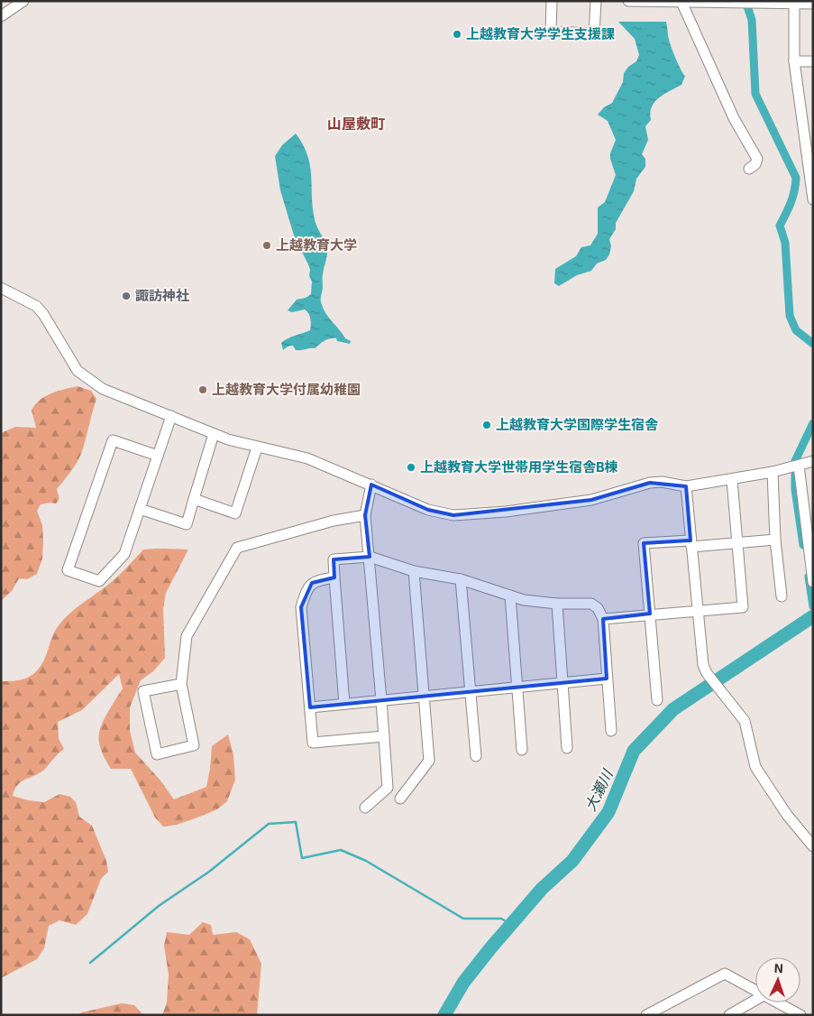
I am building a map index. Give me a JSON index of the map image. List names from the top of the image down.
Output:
{
  "districts": ["山屋敷町"],
  "water": ["大瀬川"],
  "places": [
    "上越教育大学学生支援課",
    "上越教育大学",
    "諏訪神社",
    "上越教育大学付属幼稚園",
    "上越教育大学国際学生宿舎",
    "上越教育大学世帯用学生宿舎B棟"
  ],
  "north": "top"
}
